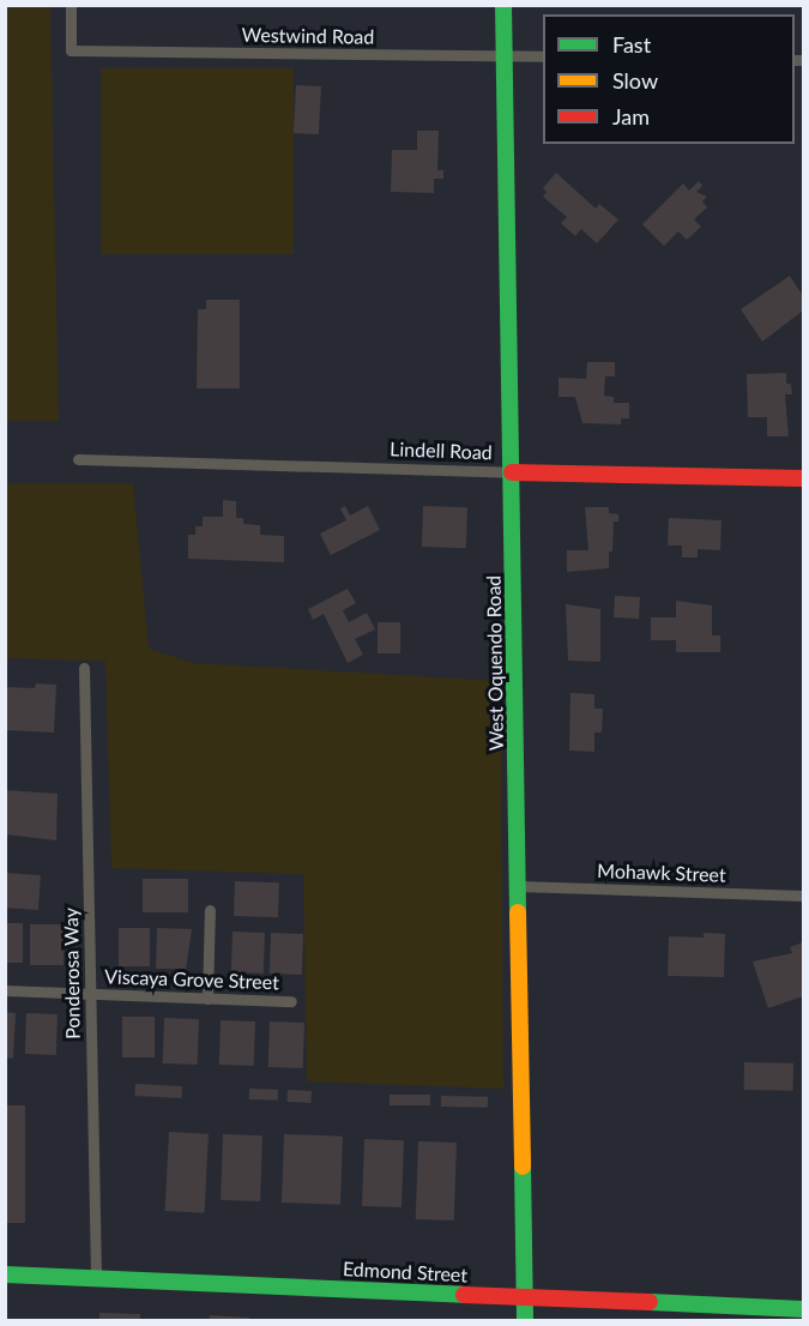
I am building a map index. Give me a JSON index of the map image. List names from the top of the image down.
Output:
{
  "streets": {
    "street": [
      "Westwind Road",
      "Lindell Road",
      "West Oquendo Road",
      "Mohawk Street",
      "Ponderosa Way",
      "Viscaya Grove Street",
      "Edmond Street"
    ]
  },
  "crossings": [
    ["Westwind Road", "West Oquendo Road"],
    ["Lindell Road", "West Oquendo Road"],
    ["West Oquendo Road", "Mohawk Street"],
    ["West Oquendo Road", "Edmond Street"],
    ["Ponderosa Way", "Viscaya Grove Street"],
    ["Ponderosa Way", "Edmond Street"]
  ],
  "legend": ["Fast", "Slow", "Jam"]
}
